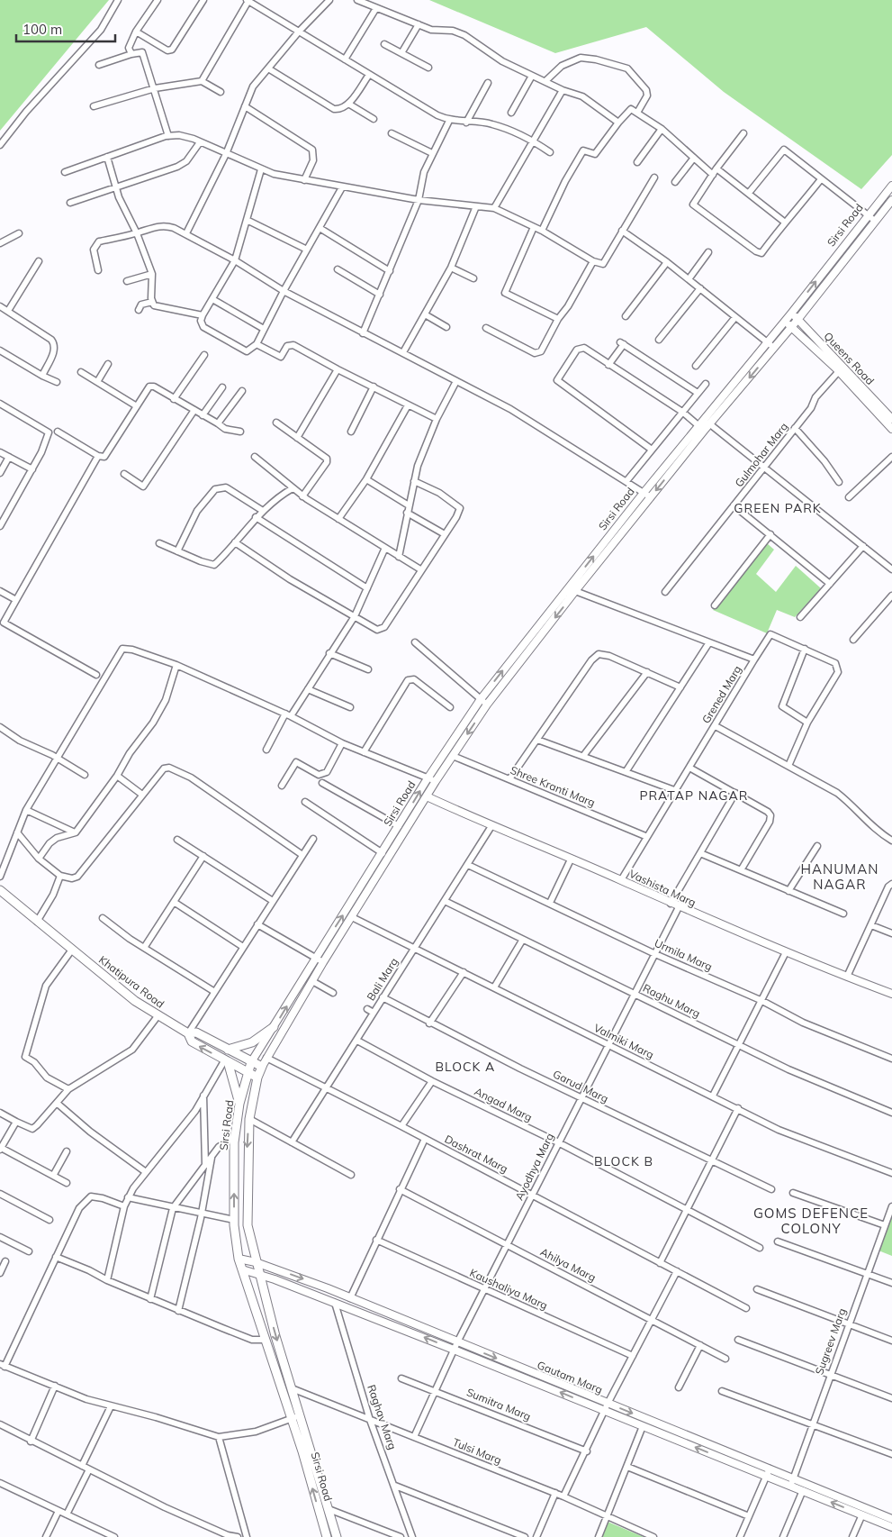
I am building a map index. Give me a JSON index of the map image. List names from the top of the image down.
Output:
{
  "streets": {
    "main road": ["Sirsi Road", "Khatipura Road"],
    "street": [
      "Queens Road",
      "Gulmohar Marg",
      "Grened Marg",
      "Shree Kranti Marg",
      "Vashista Marg",
      "Urmila Marg",
      "Bali Marg",
      "Raghu Marg",
      "Valmiki Marg",
      "Garud Marg",
      "Angad Marg",
      "Dashrat Marg",
      "Ayodhya Marg",
      "Ahilya Marg",
      "Kaushaliya Marg",
      "Sugreev Marg",
      "Gautam Marg",
      "Sumitra Marg",
      "Raghav Marg",
      "Tulsi Marg"
    ]
  },
  "crossings": [
    ["Sirsi Road", "Queens Road"],
    ["Sirsi Road", "Grened Marg"],
    ["Sirsi Road", "Shree Kranti Marg"],
    ["Sirsi Road", "Vashista Marg"],
    ["Sirsi Road", "Khatipura Road"],
    ["Sirsi Road", "Valmiki Marg"],
    ["Sirsi Road", "Dashrat Marg"],
    ["Sirsi Road", "Gautam Marg"],
    ["Sirsi Road", "Tulsi Marg"],
    ["Queens Road", "Gulmohar Marg"],
    ["Grened Marg", "Shree Kranti Marg"],
    ["Grened Marg", "Vashista Marg"],
    ["Vashista Marg", "Bali Marg"],
    ["Vashista Marg", "Ayodhya Marg"],
    ["Urmila Marg", "Bali Marg"],
    ["Urmila Marg", "Ayodhya Marg"],
    ["Bali Marg", "Raghu Marg"],
    ["Bali Marg", "Valmiki Marg"],
    ["Bali Marg", "Garud Marg"],
    ["Bali Marg", "Angad Marg"],
    ["Bali Marg", "Dashrat Marg"],
    ["Raghu Marg", "Ayodhya Marg"],
    ["Valmiki Marg", "Ayodhya Marg"],
    ["Garud Marg", "Ayodhya Marg"],
    ["Angad Marg", "Ayodhya Marg"],
    ["Dashrat Marg", "Ayodhya Marg"],
    ["Ayodhya Marg", "Ahilya Marg"],
    ["Ayodhya Marg", "Kaushaliya Marg"],
    ["Ayodhya Marg", "Gautam Marg"],
    ["Ayodhya Marg", "Sumitra Marg"],
    ["Ayodhya Marg", "Tulsi Marg"],
    ["Sugreev Marg", "Gautam Marg"],
    ["Gautam Marg", "Raghav Marg"],
    ["Raghav Marg", "Tulsi Marg"]
  ],
  "districts": [
    "GREEN PARK",
    "PRATAP NAGAR",
    "HANUMAN NAGAR",
    "BLOCK A",
    "BLOCK B",
    "GOMS DEFENCE COLONY"
  ],
  "scale_bar": "100 m"
}
